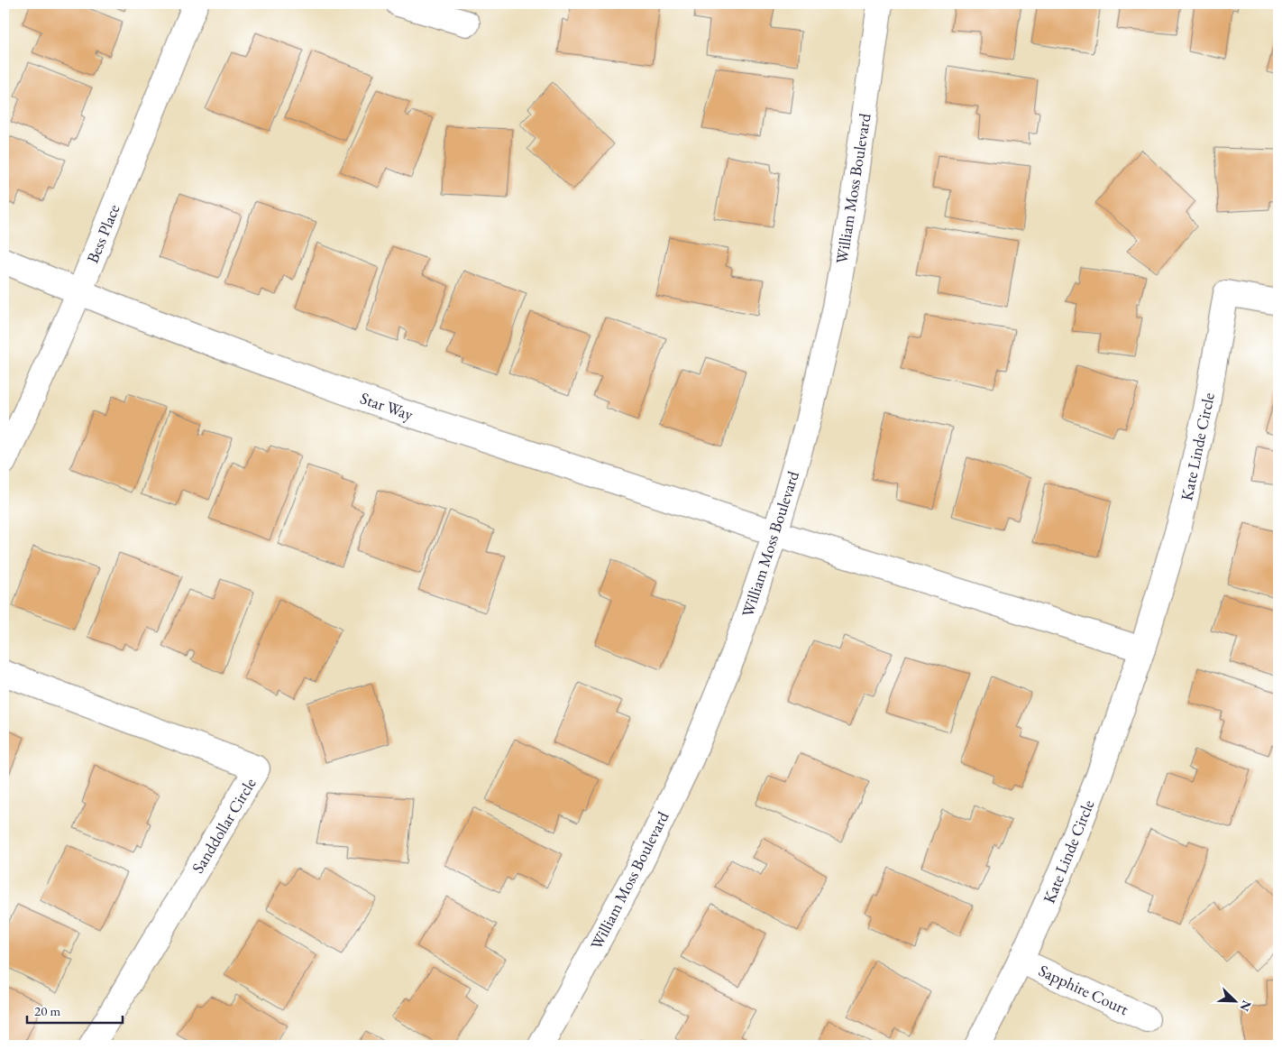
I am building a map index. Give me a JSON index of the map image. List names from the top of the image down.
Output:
{
  "streets": {
    "street": [
      "William Moss Boulevard",
      "Bess Place",
      "Star Way",
      "Kate Linde Circle",
      "Sanddollar Circle",
      "Sapphire Court"
    ]
  },
  "crossings": [
    ["William Moss Boulevard", "Star Way"],
    ["Bess Place", "Star Way"],
    ["Kate Linde Circle", "Sapphire Court"]
  ],
  "scale_bar": "20 m",
  "north": "bottom right"
}
